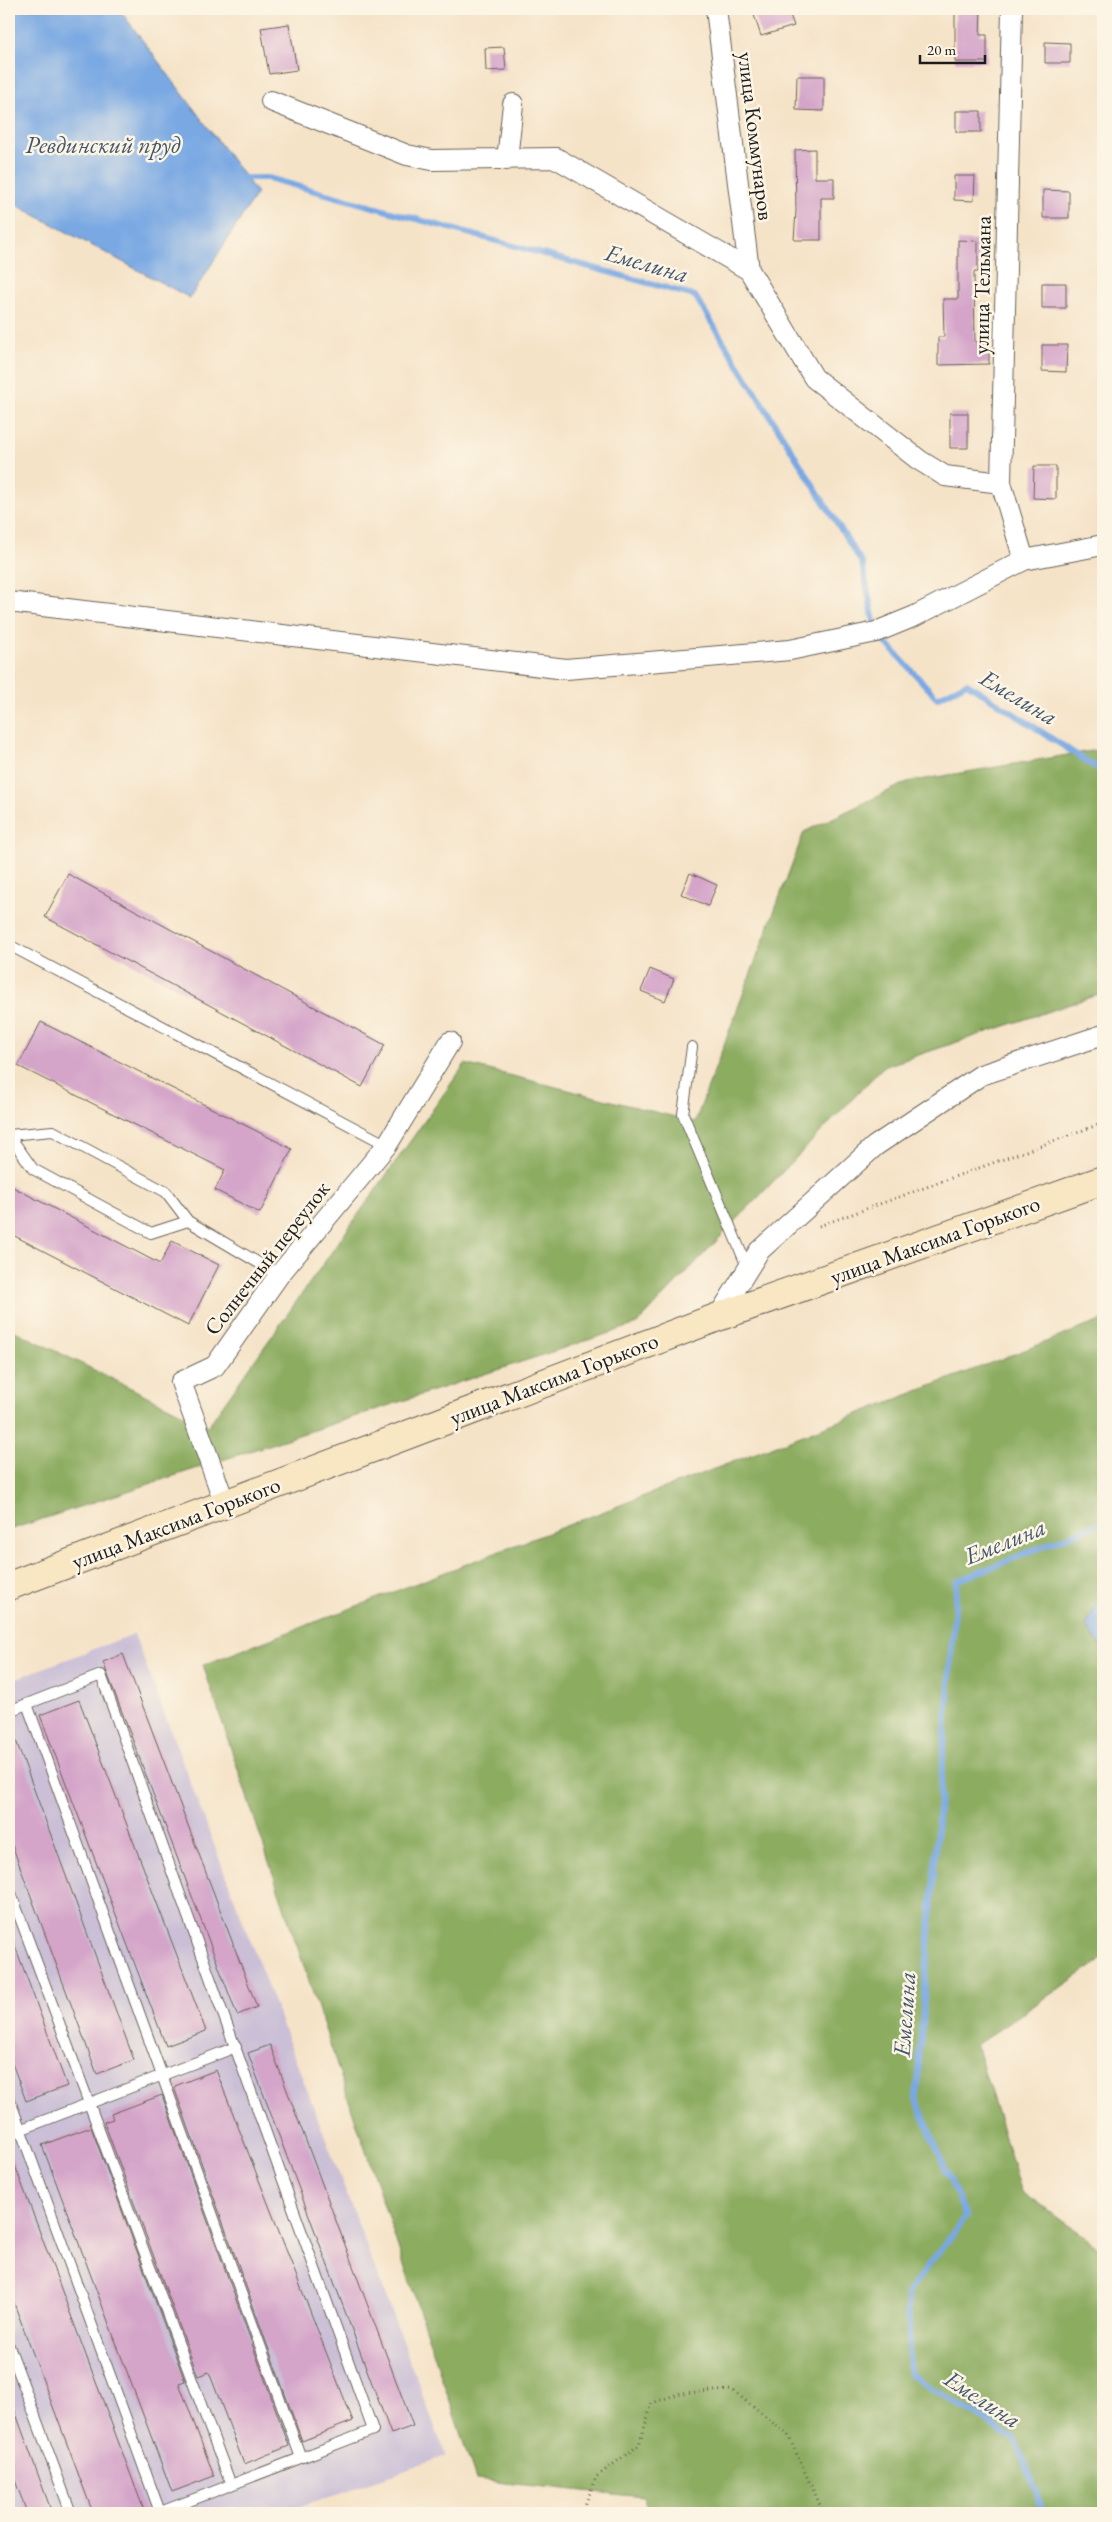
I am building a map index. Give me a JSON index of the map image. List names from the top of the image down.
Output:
{
  "streets": {
    "main road": ["улица Максима Горького"],
    "street": ["улица Коммунаров", "улица Тельмана", "Солнечный переулок"]
  },
  "crossings": [
    ["улица Максима Горького", "Солнечный переулок"]
  ],
  "water": ["Ревдинский пруд", "Емелина"],
  "scale_bar": "20 m"
}
